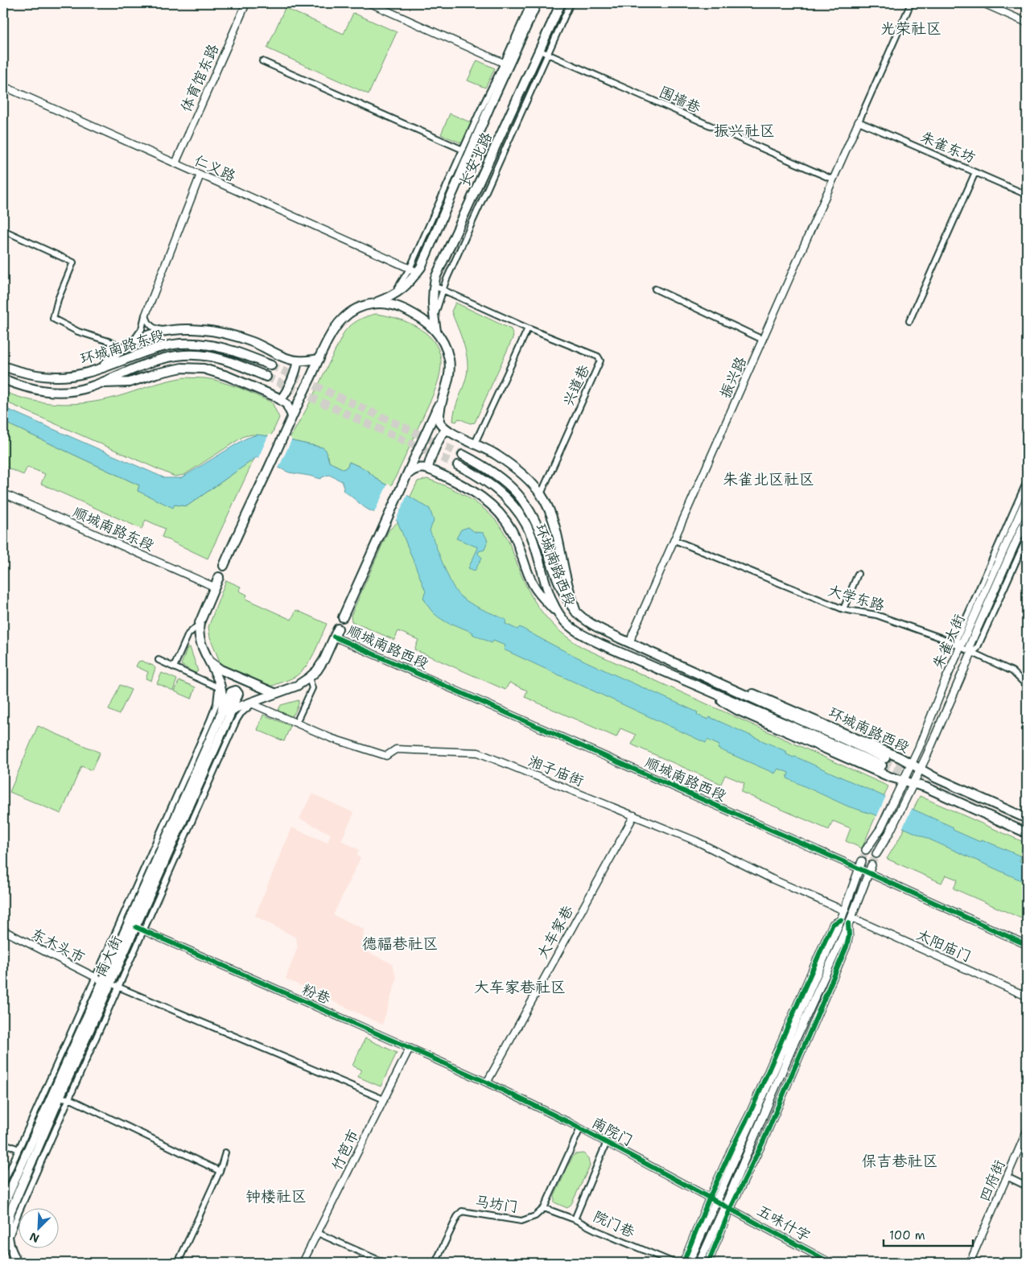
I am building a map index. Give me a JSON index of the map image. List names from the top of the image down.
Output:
{
  "streets": {
    "main road": [
      "长安北路",
      "环城南路东段",
      "环城南路西段",
      "朱雀大街",
      "南大街"
    ],
    "street": [
      "体育馆东路",
      "围墙巷",
      "朱雀东坊",
      "仁义路",
      "振兴路",
      "兴道巷",
      "顺城南路东段",
      "大学东路",
      "顺城南路西段",
      "湘子庙街",
      "大车家巷",
      "东木头市",
      "太阳庙门",
      "粉巷",
      "南院门",
      "竹笆市",
      "四府街",
      "马坊门",
      "五味什字",
      "院门巷"
    ]
  },
  "crossings": [
    ["体育馆东路", "仁义路"],
    ["围墙巷", "长安北路"],
    ["围墙巷", "振兴路"],
    ["朱雀东坊", "振兴路"],
    ["长安北路", "仁义路"],
    ["长安北路", "兴道巷"],
    ["振兴路", "环城南路西段"],
    ["振兴路", "大学东路"],
    ["环城南路西段", "朱雀大街"],
    ["大学东路", "朱雀大街"],
    ["顺城南路西段", "南大街"],
    ["湘子庙街", "大车家巷"],
    ["湘子庙街", "南大街"],
    ["大车家巷", "粉巷"],
    ["大车家巷", "南院门"],
    ["东木头市", "南大街"],
    ["南大街", "粉巷"],
    ["粉巷", "南院门"],
    ["粉巷", "竹笆市"],
    ["南院门", "五味什字"],
    ["南院门", "院门巷"],
    ["马坊门", "院门巷"]
  ],
  "districts": [
    "光荣社区",
    "振兴社区",
    "朱雀北区社区",
    "德福巷社区",
    "大车家巷社区",
    "保吉巷社区",
    "钟楼社区"
  ],
  "scale_bar": "100 m",
  "north": "bottom left"
}
